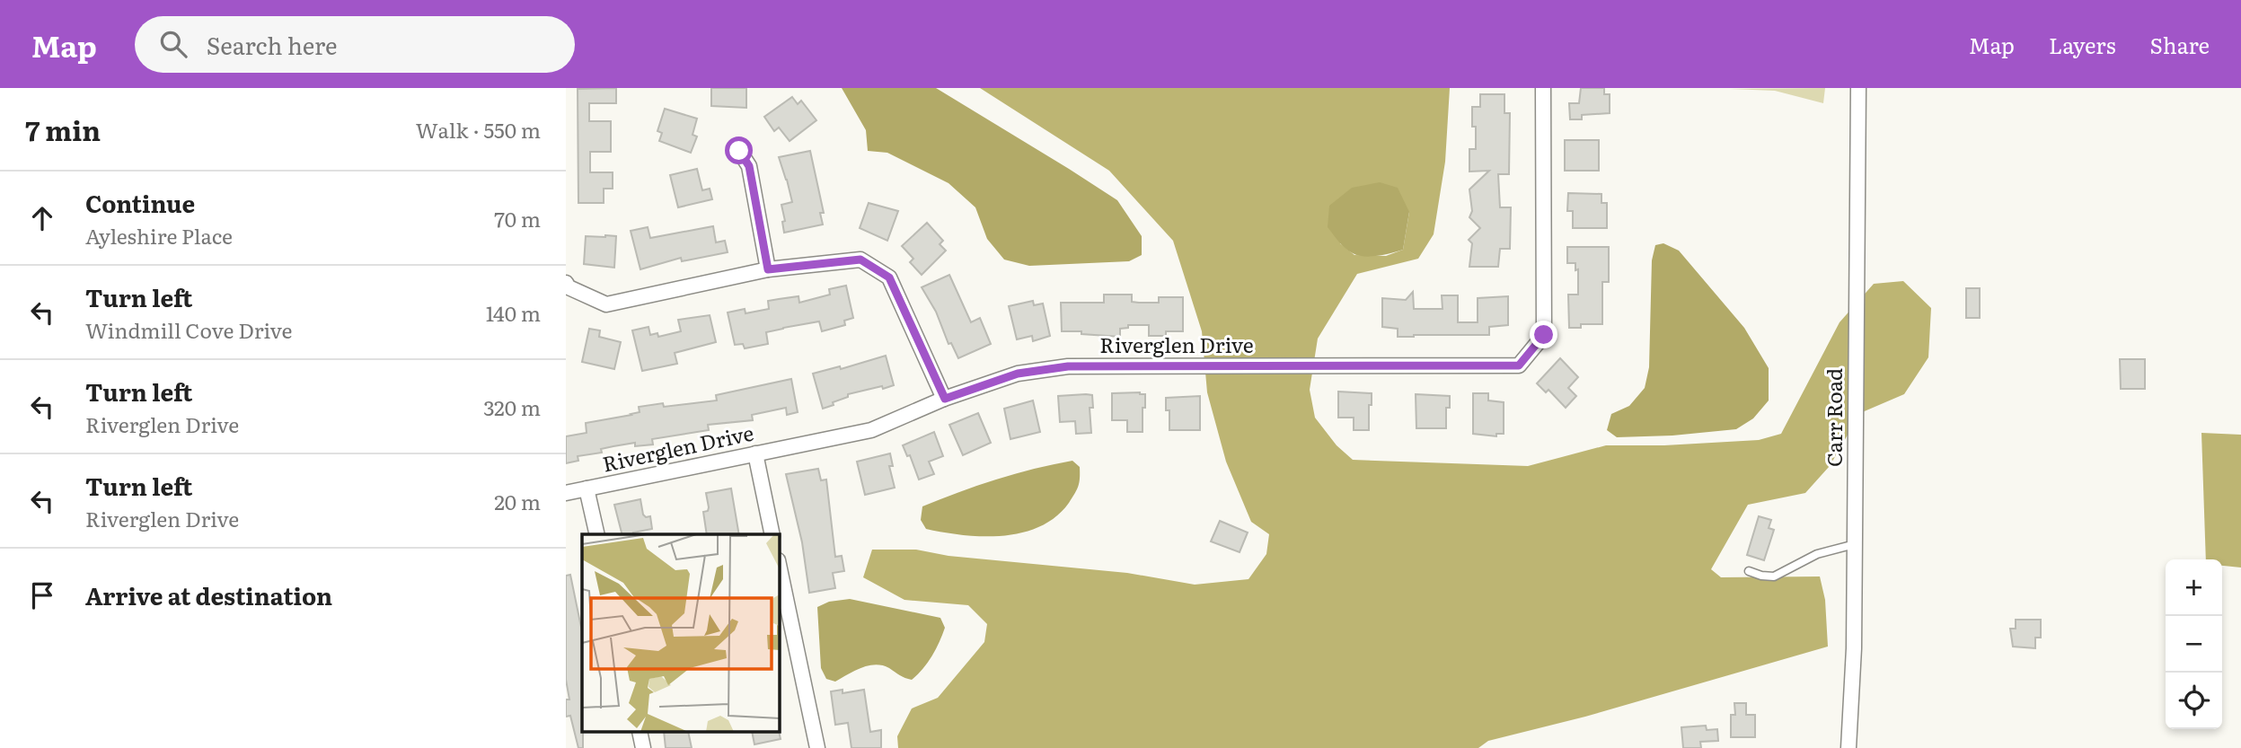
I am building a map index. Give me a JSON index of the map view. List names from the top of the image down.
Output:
{
  "streets": {
    "street": ["Riverglen Drive", "Carr Road"]
  },
  "page": {
    "header": "Map",
    "search": "Search here",
    "nav": ["Map", "Layers", "Share"],
    "heading": ["7 min", "Walk · 550 m"],
    "list": [
      ["Continue", "Ayleshire Place", "70 m"],
      ["Turn left", "Windmill Cove Drive", "140 m"],
      ["Turn left", "Riverglen Drive", "320 m"],
      ["Turn left", "Riverglen Drive", "20 m"],
      "Arrive at destination"
    ],
    "map_buttons": ["+", "−"]
  }
}
